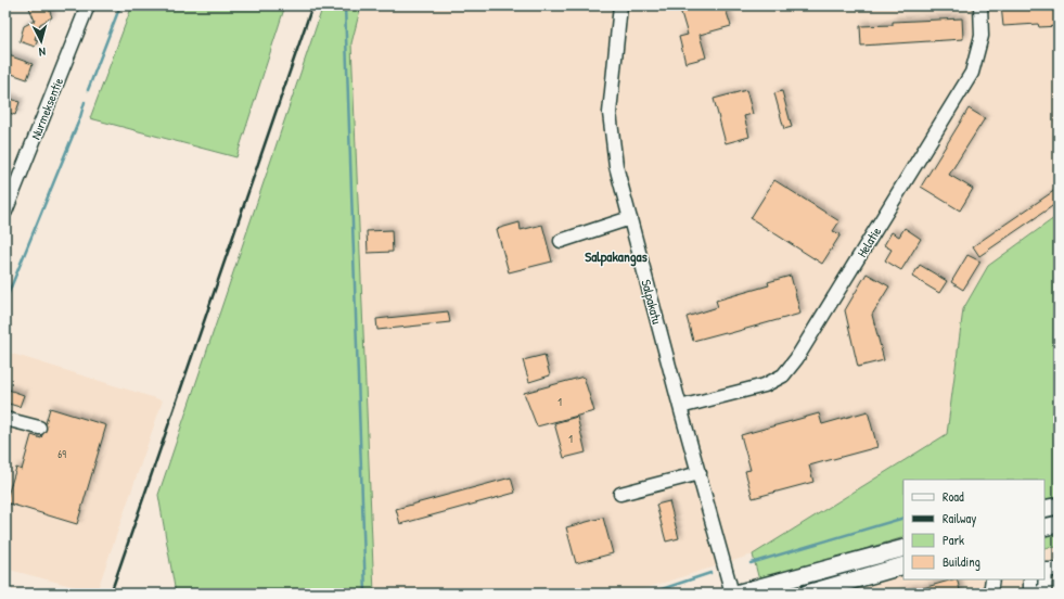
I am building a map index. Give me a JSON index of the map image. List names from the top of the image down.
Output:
{
  "streets": {
    "street": ["Nurmeksentie", "Helatie", "Salpakatu"]
  },
  "crossings": [
    ["Helatie", "Salpakatu"]
  ],
  "districts": ["Salpakangas"],
  "house_numbers": ["1", "1", "69"],
  "legend": [
    "Road",
    "Railway",
    "Park",
    "Building"
  ],
  "north": "bottom"
}
